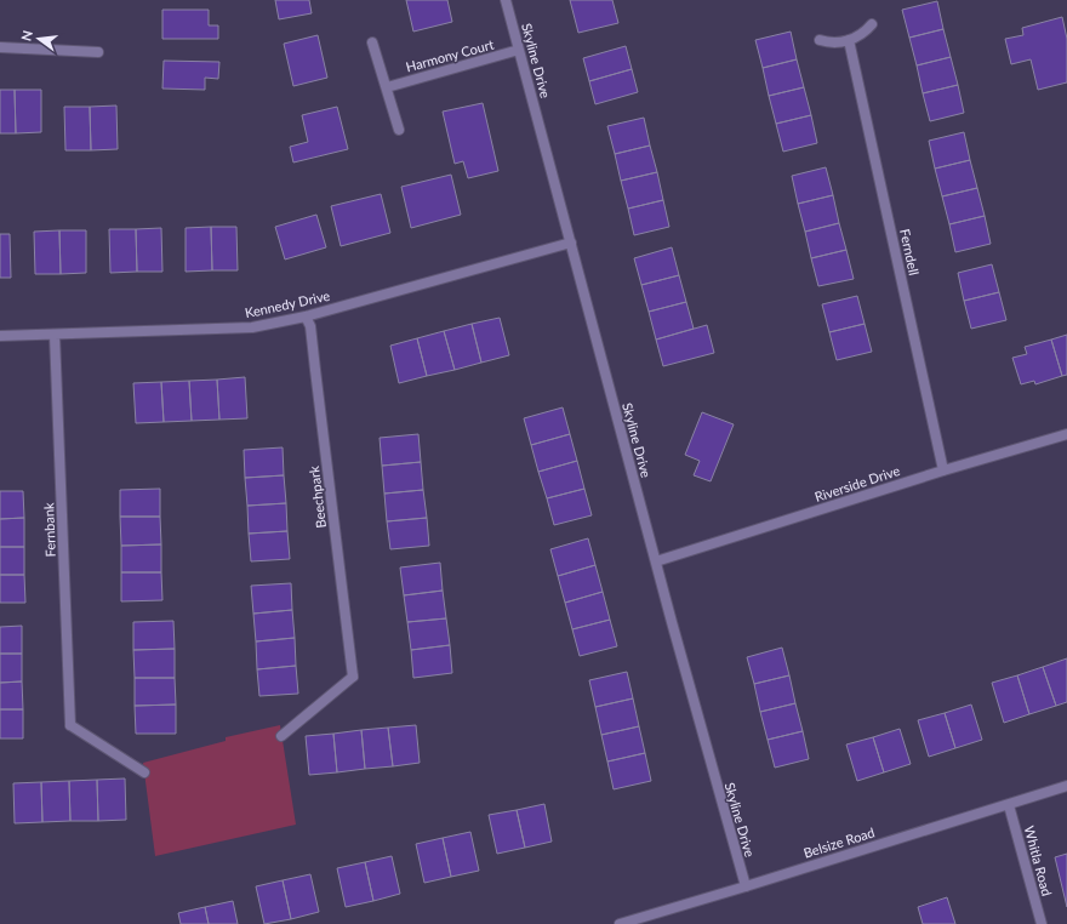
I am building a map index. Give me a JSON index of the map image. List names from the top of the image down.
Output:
{
  "streets": {
    "street": [
      "Harmony Court",
      "Skyline Drive",
      "Ferndell",
      "Kennedy Drive",
      "Riverside Drive",
      "Beechpark",
      "Fernbank",
      "Belsize Road",
      "Whitla Road"
    ]
  },
  "crossings": [
    ["Harmony Court", "Skyline Drive"],
    ["Skyline Drive", "Kennedy Drive"],
    ["Skyline Drive", "Riverside Drive"],
    ["Skyline Drive", "Belsize Road"],
    ["Ferndell", "Riverside Drive"],
    ["Kennedy Drive", "Beechpark"],
    ["Kennedy Drive", "Fernbank"],
    ["Belsize Road", "Whitla Road"]
  ],
  "north": "left"
}
